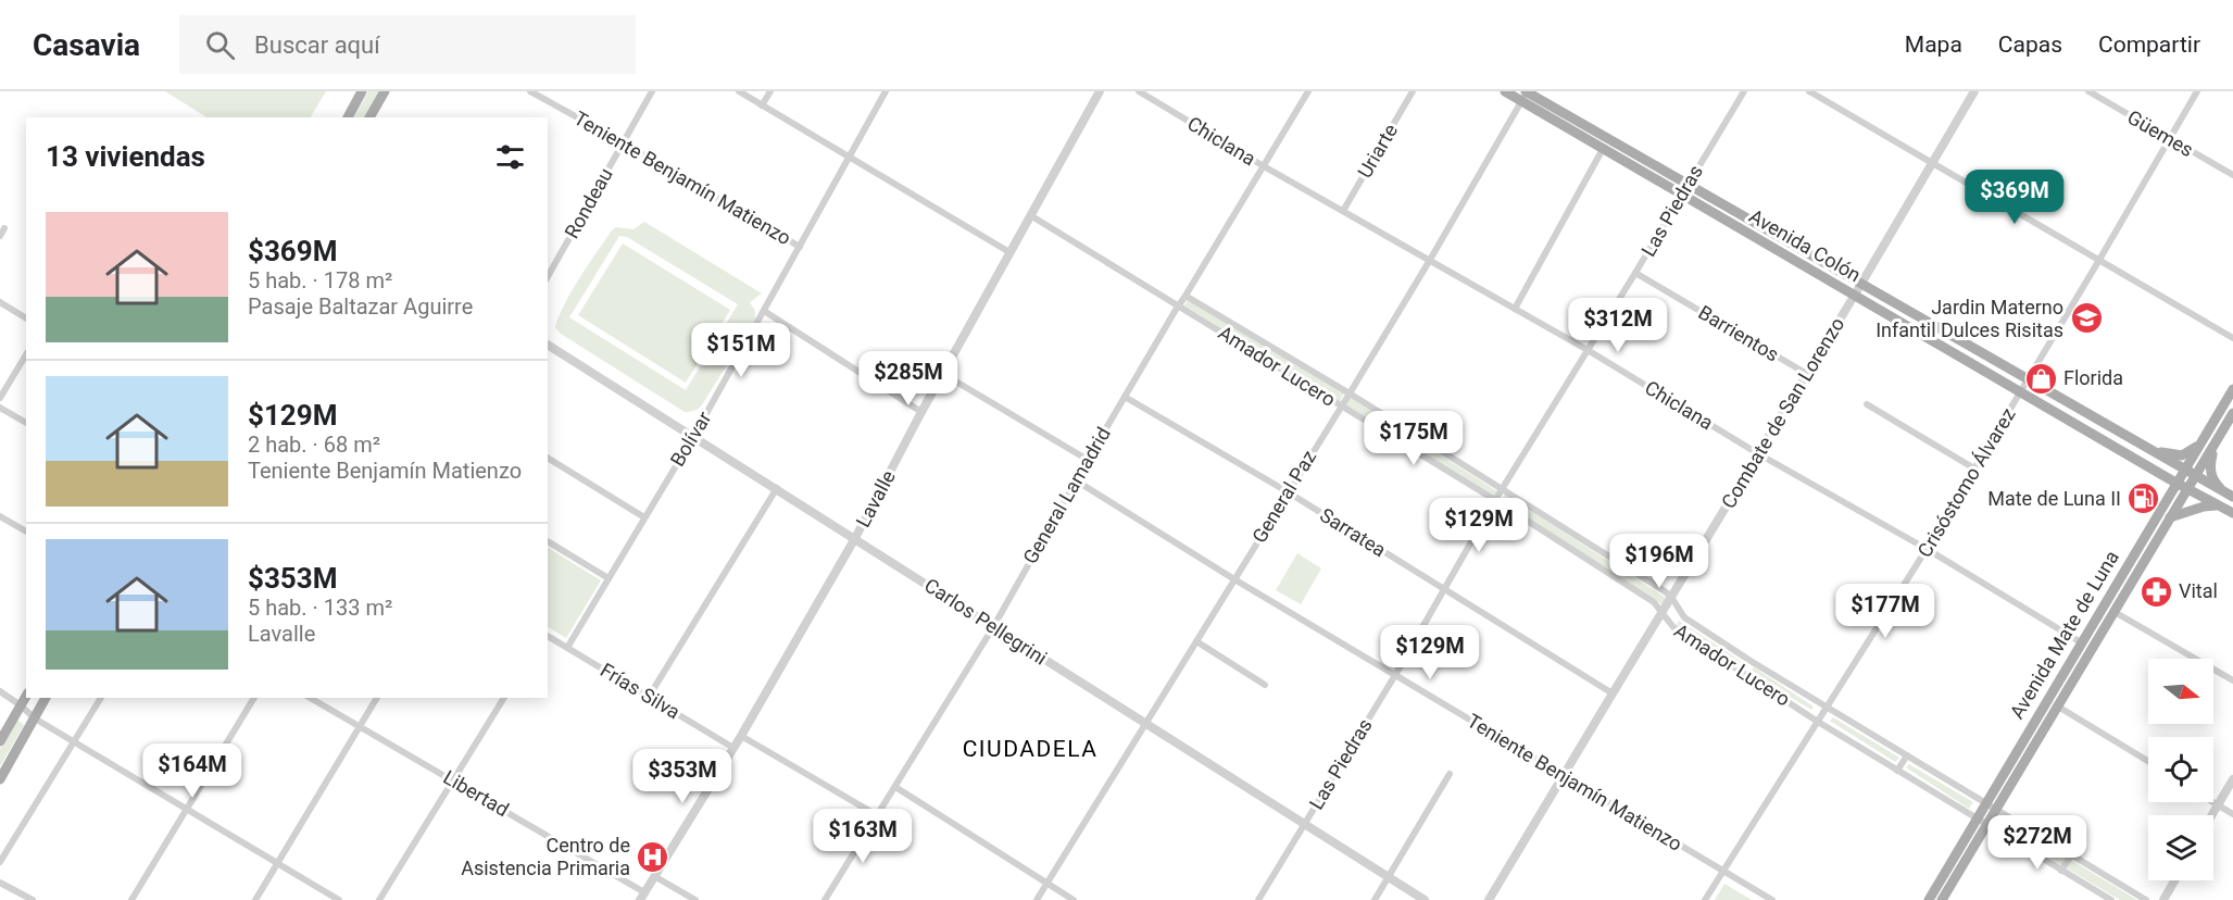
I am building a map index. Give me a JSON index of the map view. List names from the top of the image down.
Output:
{
  "streets": {
    "main road": ["Avenida Colón", "Avenida Mate de Luna"],
    "street": [
      "Güemes",
      "Chiclana",
      "Uriarte",
      "Teniente Benjamín Matienzo",
      "Rondeau",
      "Las Piedras",
      "Barrientos",
      "Amador Lucero",
      "Combate de San Lorenzo",
      "Bolívar",
      "Crisóstomo Álvarez",
      "General Lamadrid",
      "General Paz",
      "Lavalle",
      "Sarratea",
      "Carlos Pellegrini",
      "Frías Silva",
      "Libertad"
    ]
  },
  "crossings": [
    ["Güemes", "Crisóstomo Álvarez"],
    ["Chiclana", "Uriarte"],
    ["Chiclana", "Las Piedras"],
    ["Chiclana", "Combate de San Lorenzo"],
    ["Chiclana", "Crisóstomo Álvarez"],
    ["Chiclana", "General Lamadrid"],
    ["Chiclana", "General Paz"],
    ["Chiclana", "Avenida Mate de Luna"],
    ["Teniente Benjamín Matienzo", "Rondeau"],
    ["Teniente Benjamín Matienzo", "Las Piedras"],
    ["Teniente Benjamín Matienzo", "Combate de San Lorenzo"],
    ["Teniente Benjamín Matienzo", "Bolívar"],
    ["Teniente Benjamín Matienzo", "Crisóstomo Álvarez"],
    ["Teniente Benjamín Matienzo", "General Lamadrid"],
    ["Teniente Benjamín Matienzo", "General Paz"],
    ["Las Piedras", "Avenida Colón"],
    ["Las Piedras", "Barrientos"],
    ["Las Piedras", "Amador Lucero"],
    ["Las Piedras", "Sarratea"],
    ["Las Piedras", "Carlos Pellegrini"],
    ["Avenida Colón", "Combate de San Lorenzo"],
    ["Avenida Colón", "Crisóstomo Álvarez"],
    ["Avenida Colón", "General Paz"],
    ["Avenida Colón", "Avenida Mate de Luna"],
    ["Barrientos", "Combate de San Lorenzo"],
    ["Amador Lucero", "Combate de San Lorenzo"],
    ["Amador Lucero", "Crisóstomo Álvarez"],
    ["Amador Lucero", "General Lamadrid"],
    ["Amador Lucero", "General Paz"],
    ["Amador Lucero", "Lavalle"],
    ["Amador Lucero", "Avenida Mate de Luna"],
    ["Combate de San Lorenzo", "Sarratea"],
    ["Bolívar", "Carlos Pellegrini"],
    ["Bolívar", "Frías Silva"],
    ["General Lamadrid", "Sarratea"],
    ["General Lamadrid", "Carlos Pellegrini"],
    ["General Paz", "Sarratea"],
    ["General Paz", "Carlos Pellegrini"],
    ["Lavalle", "Carlos Pellegrini"],
    ["Lavalle", "Frías Silva"],
    ["Lavalle", "Libertad"]
  ],
  "districts": ["CIUDADELA"],
  "places": {
    "school or university": ["Jardin Materno Infantil Dulces Risitas"],
    "shop": ["Florida"],
    "fuel station": ["Mate de Luna II"],
    "pharmacy": ["Vital"],
    "hospital": ["Centro de Asistencia Primaria"]
  },
  "north": "right",
  "page": {
    "header": "Casavia",
    "search": "Buscar aquí",
    "nav": ["Mapa", "Capas", "Compartir"],
    "heading": "13 viviendas",
    "price": [
      "$369M",
      "$312M",
      "$151M",
      "$285M",
      "$175M",
      "$129M",
      "$196M",
      "$177M",
      "$129M",
      "$164M",
      "$353M",
      "$163M",
      "$272M"
    ],
    "list": [
      {
        "name": "$369M",
        "note": "5 hab. · 178 m² · Pasaje Baltazar Aguirre"
      },
      {
        "name": "$129M",
        "note": "2 hab. · 68 m² · Teniente Benjamín Matienzo"
      },
      {
        "name": "$353M",
        "note": "5 hab. · 133 m² · Lavalle"
      }
    ]
  }
}
